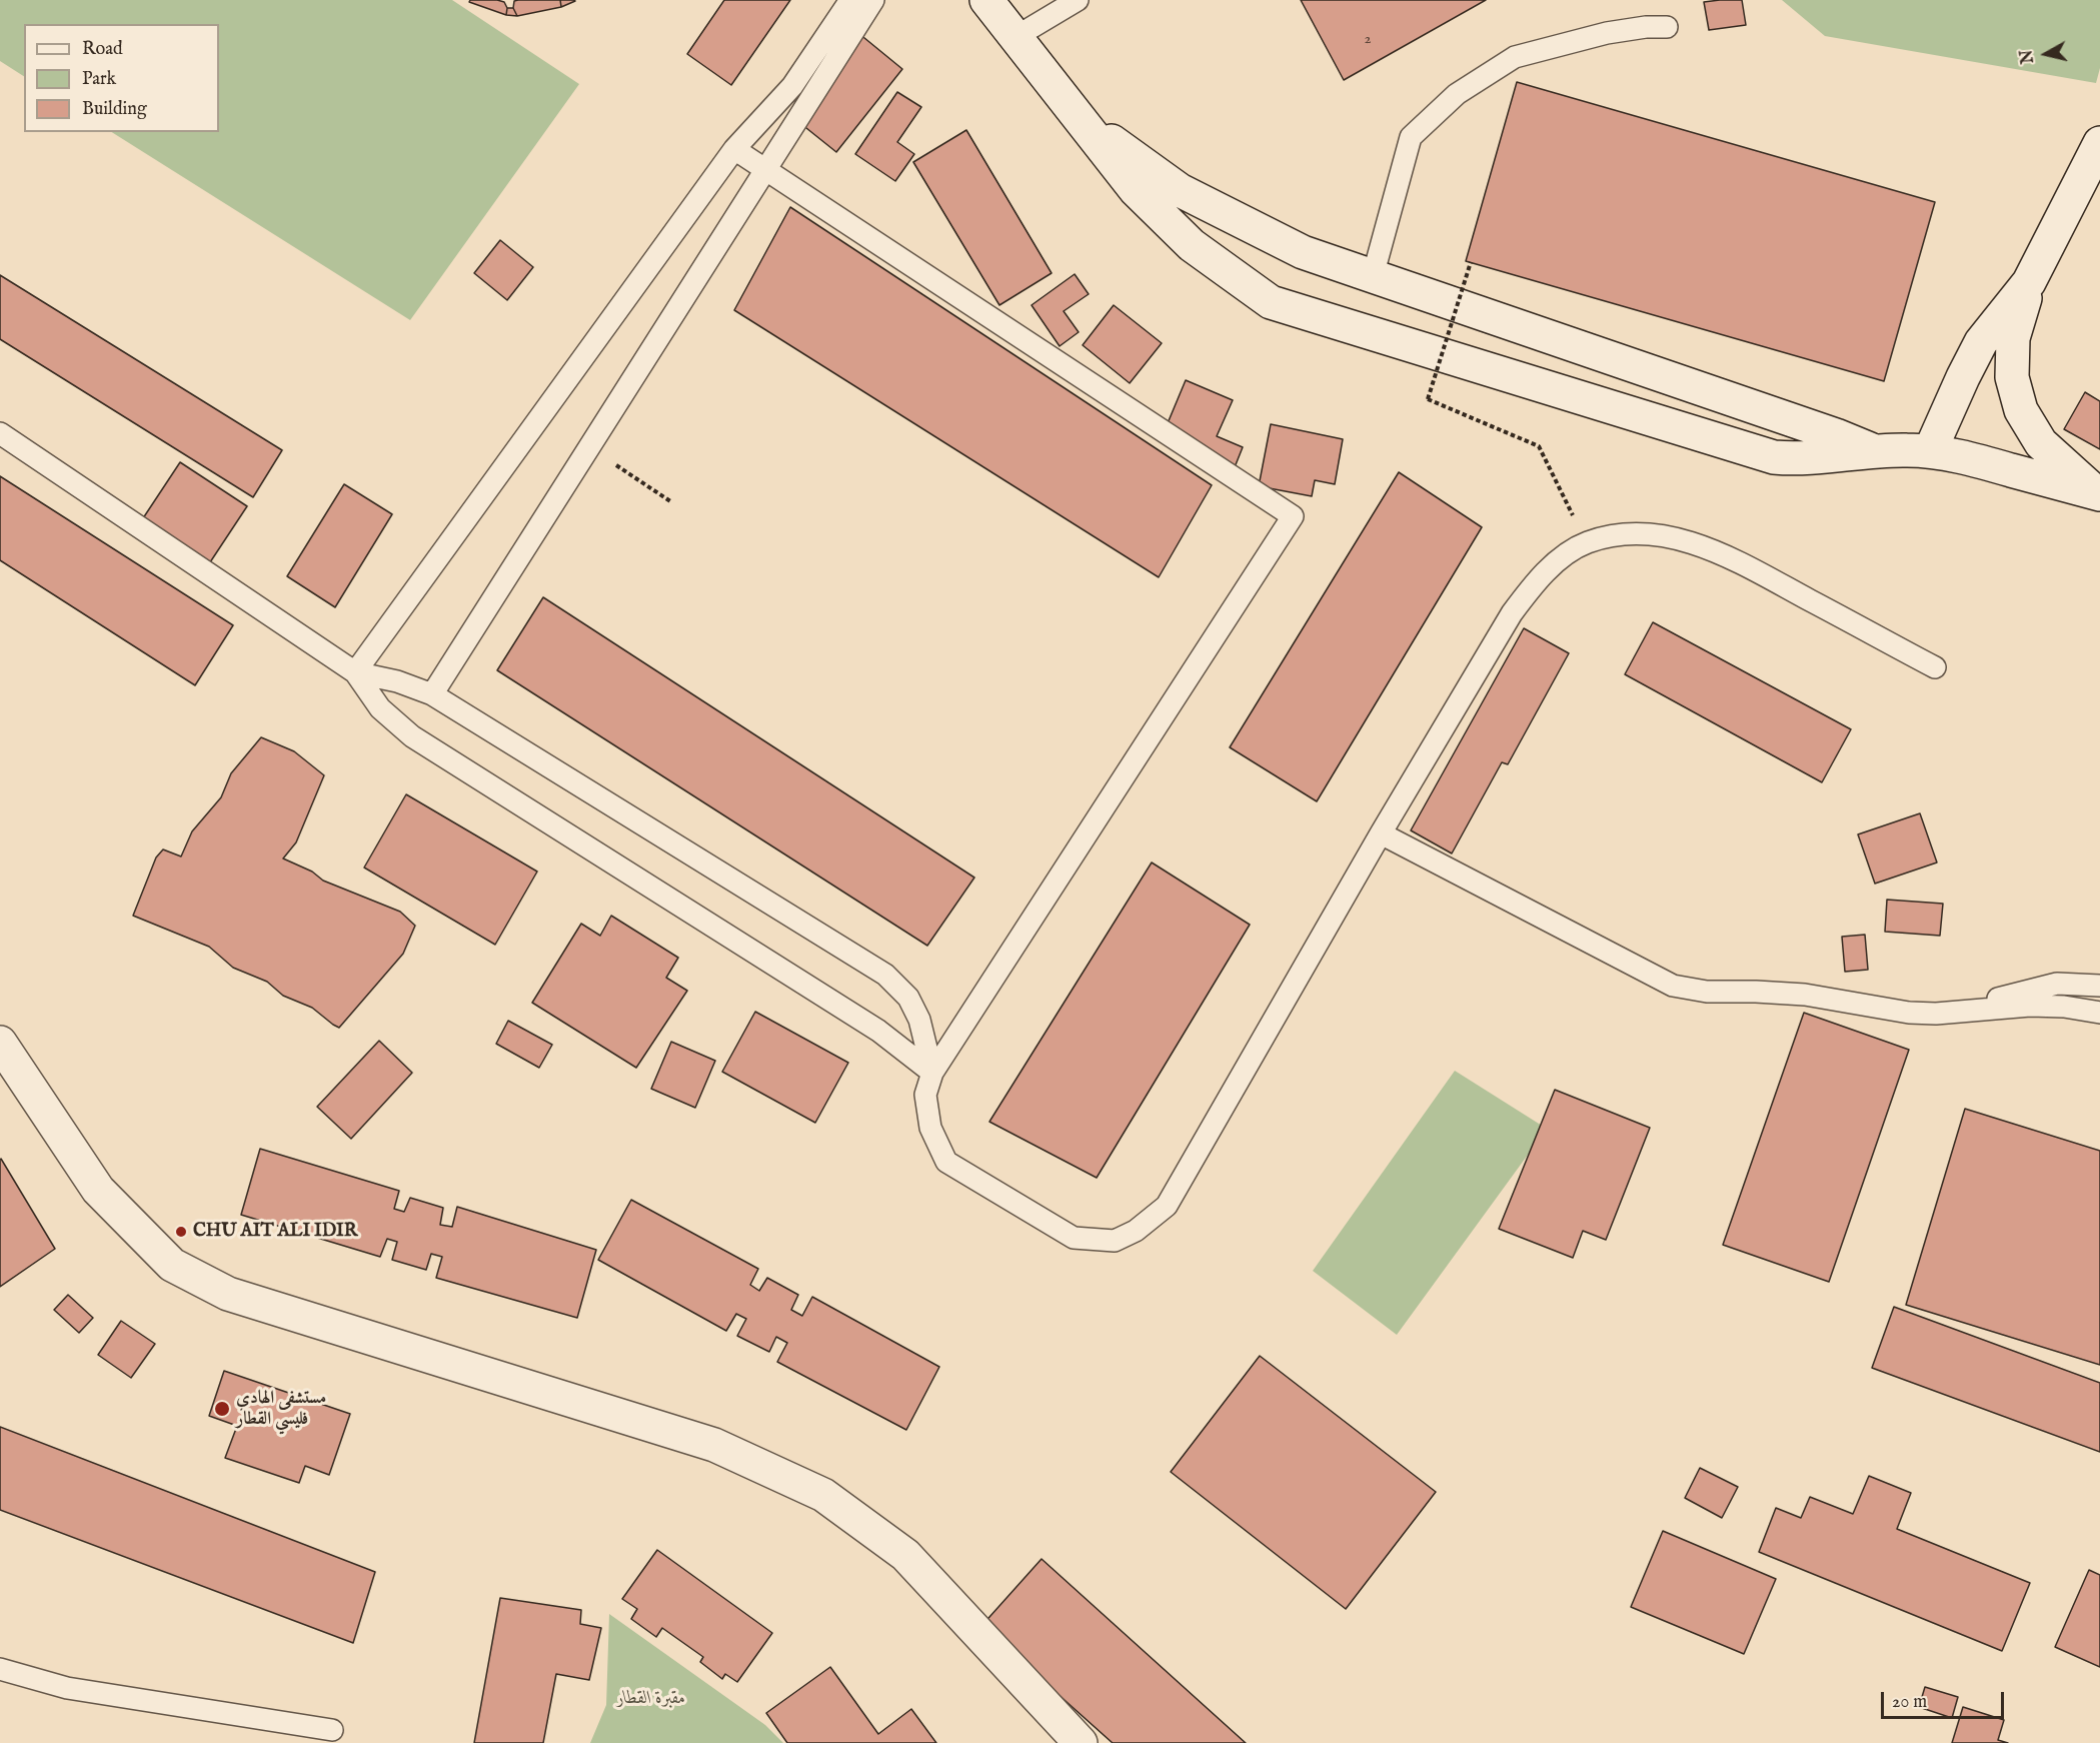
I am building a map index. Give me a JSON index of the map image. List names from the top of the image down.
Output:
{
  "parks": ["مقبرة القطار"],
  "places": ["CHU AIT ALI IDIR", "مستشفى الهادي فليسي القطار"],
  "house_numbers": ["2"],
  "legend": ["Road", "Park", "Building"],
  "scale_bar": "20 m",
  "north": "left"
}
